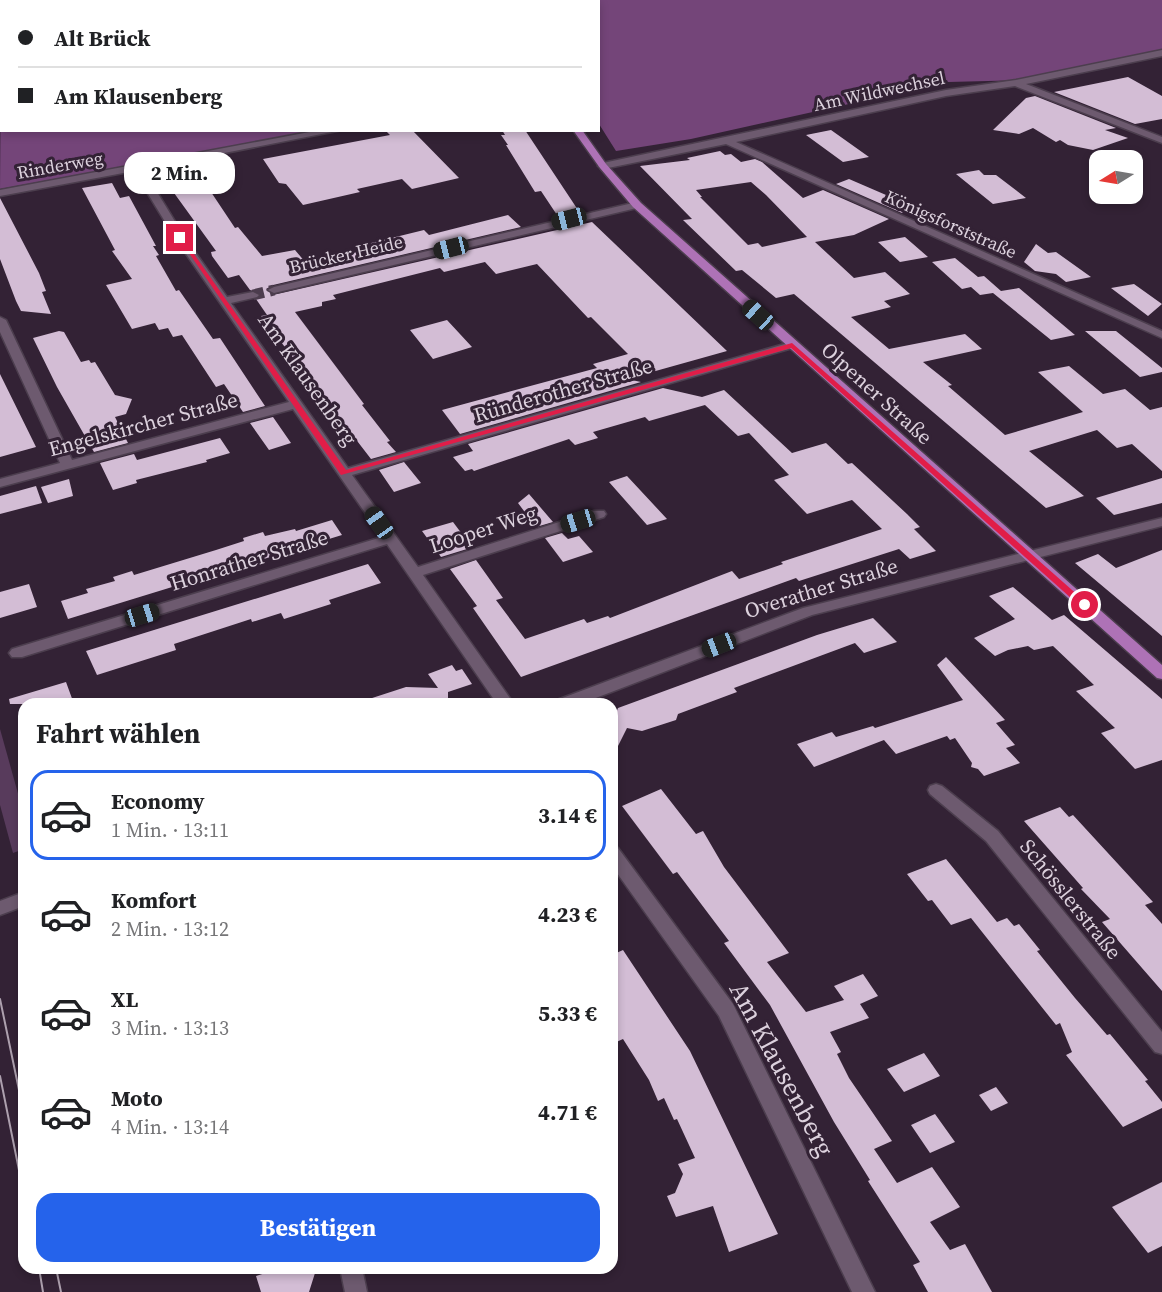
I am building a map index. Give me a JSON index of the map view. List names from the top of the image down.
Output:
{
  "streets": {
    "main road": ["Olpener Straße"],
    "street": [
      "Am Wildwechsel",
      "Rinderweg",
      "Königsforststraße",
      "Brücker Heide",
      "Am Klausenberg",
      "Ründerother Straße",
      "Engelskircher Straße",
      "Looper Weg",
      "Honrather Straße",
      "Overather Straße",
      "Schösslerstraße"
    ]
  },
  "crossings": [
    ["Am Wildwechsel", "Königsforststraße"],
    ["Am Wildwechsel", "Olpener Straße"],
    ["Rinderweg", "Am Klausenberg"],
    ["Brücker Heide", "Olpener Straße"],
    ["Am Klausenberg", "Ründerother Straße"],
    ["Am Klausenberg", "Engelskircher Straße"],
    ["Am Klausenberg", "Looper Weg"],
    ["Am Klausenberg", "Honrather Straße"],
    ["Ründerother Straße", "Olpener Straße"],
    ["Olpener Straße", "Overather Straße"]
  ],
  "north": "left",
  "page": {
    "banner": ["Alt Brück", "Am Klausenberg"],
    "bubble": "2 Min.",
    "heading": "Fahrt wählen",
    "list": [
      {
        "name": "Economy",
        "note": "1 Min. · 13:11",
        "value": "3.14 €"
      },
      {
        "name": "Komfort",
        "note": "2 Min. · 13:12",
        "value": "4.23 €"
      },
      {
        "name": "XL",
        "note": "3 Min. · 13:13",
        "value": "5.33 €"
      },
      {
        "name": "Moto",
        "note": "4 Min. · 13:14",
        "value": "4.71 €"
      }
    ],
    "buttons": "Bestätigen"
  }
}
